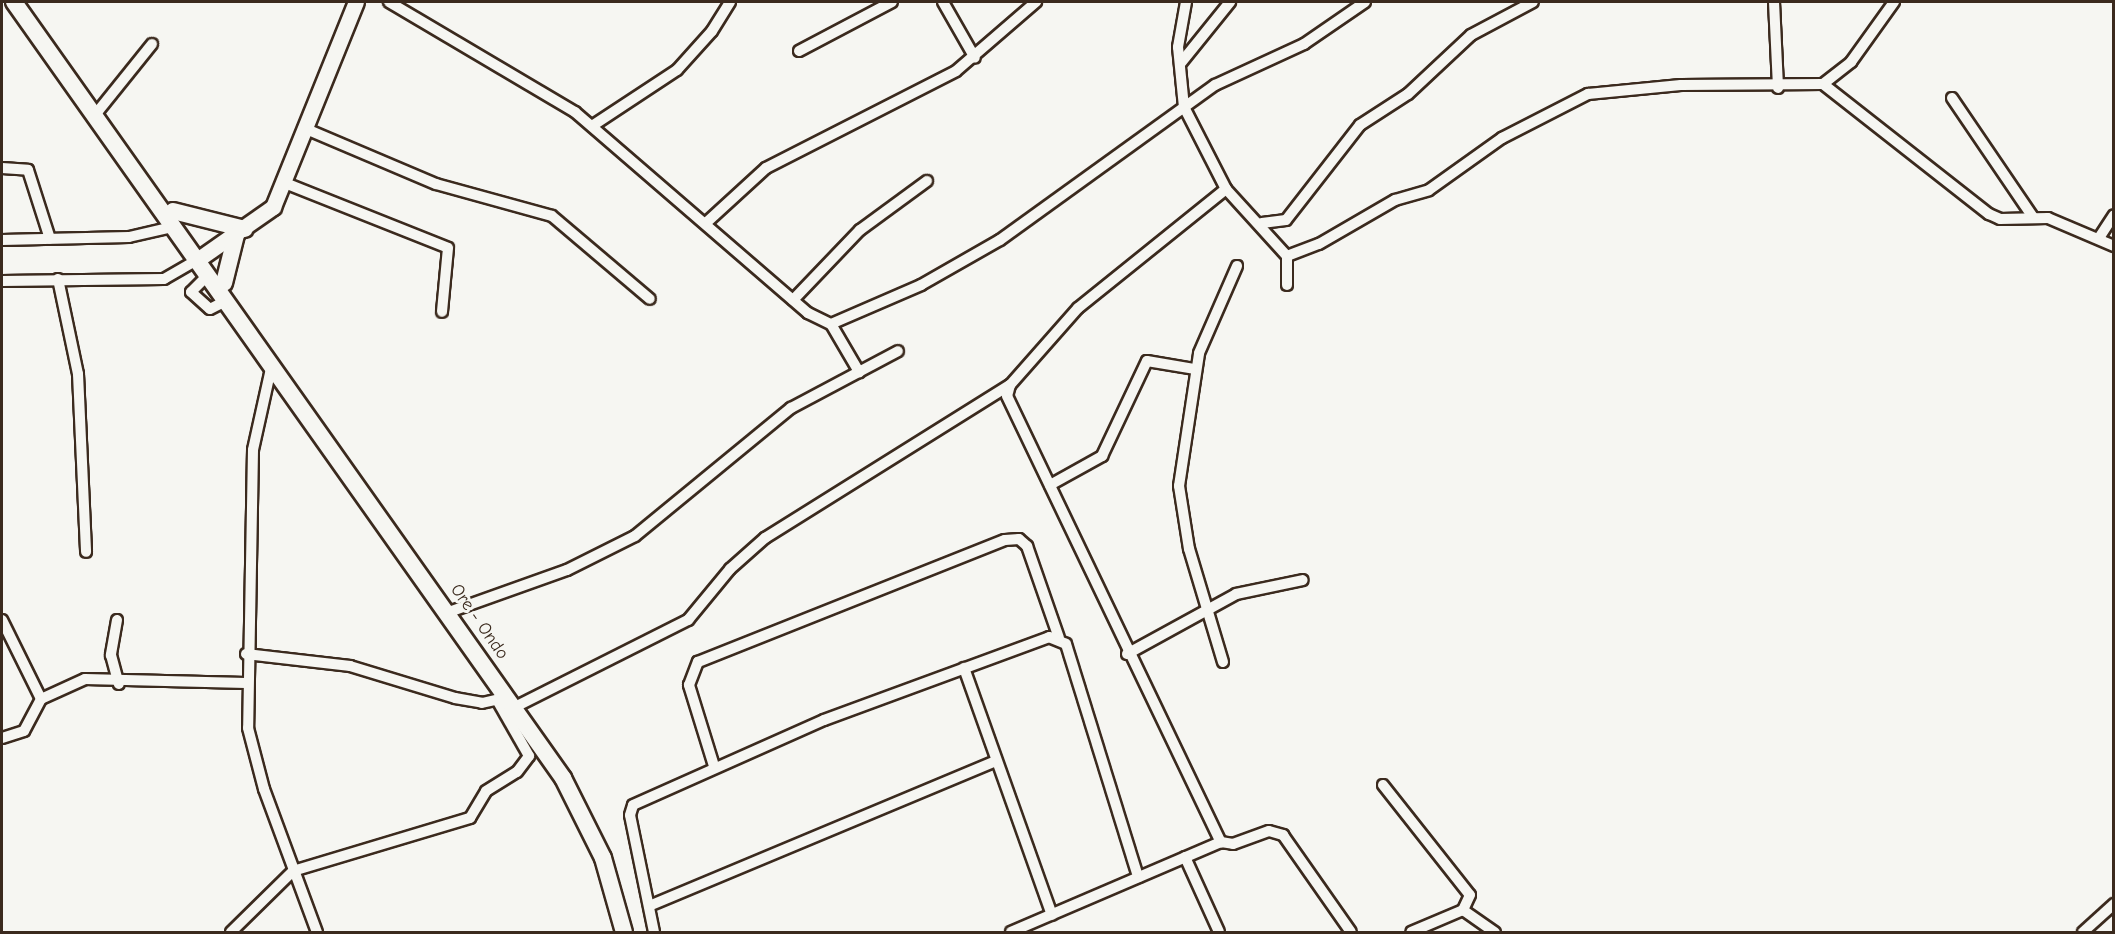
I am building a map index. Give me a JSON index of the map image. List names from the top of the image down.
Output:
{
  "streets": {
    "main road": ["Ore - Ondo"]
  }
}
